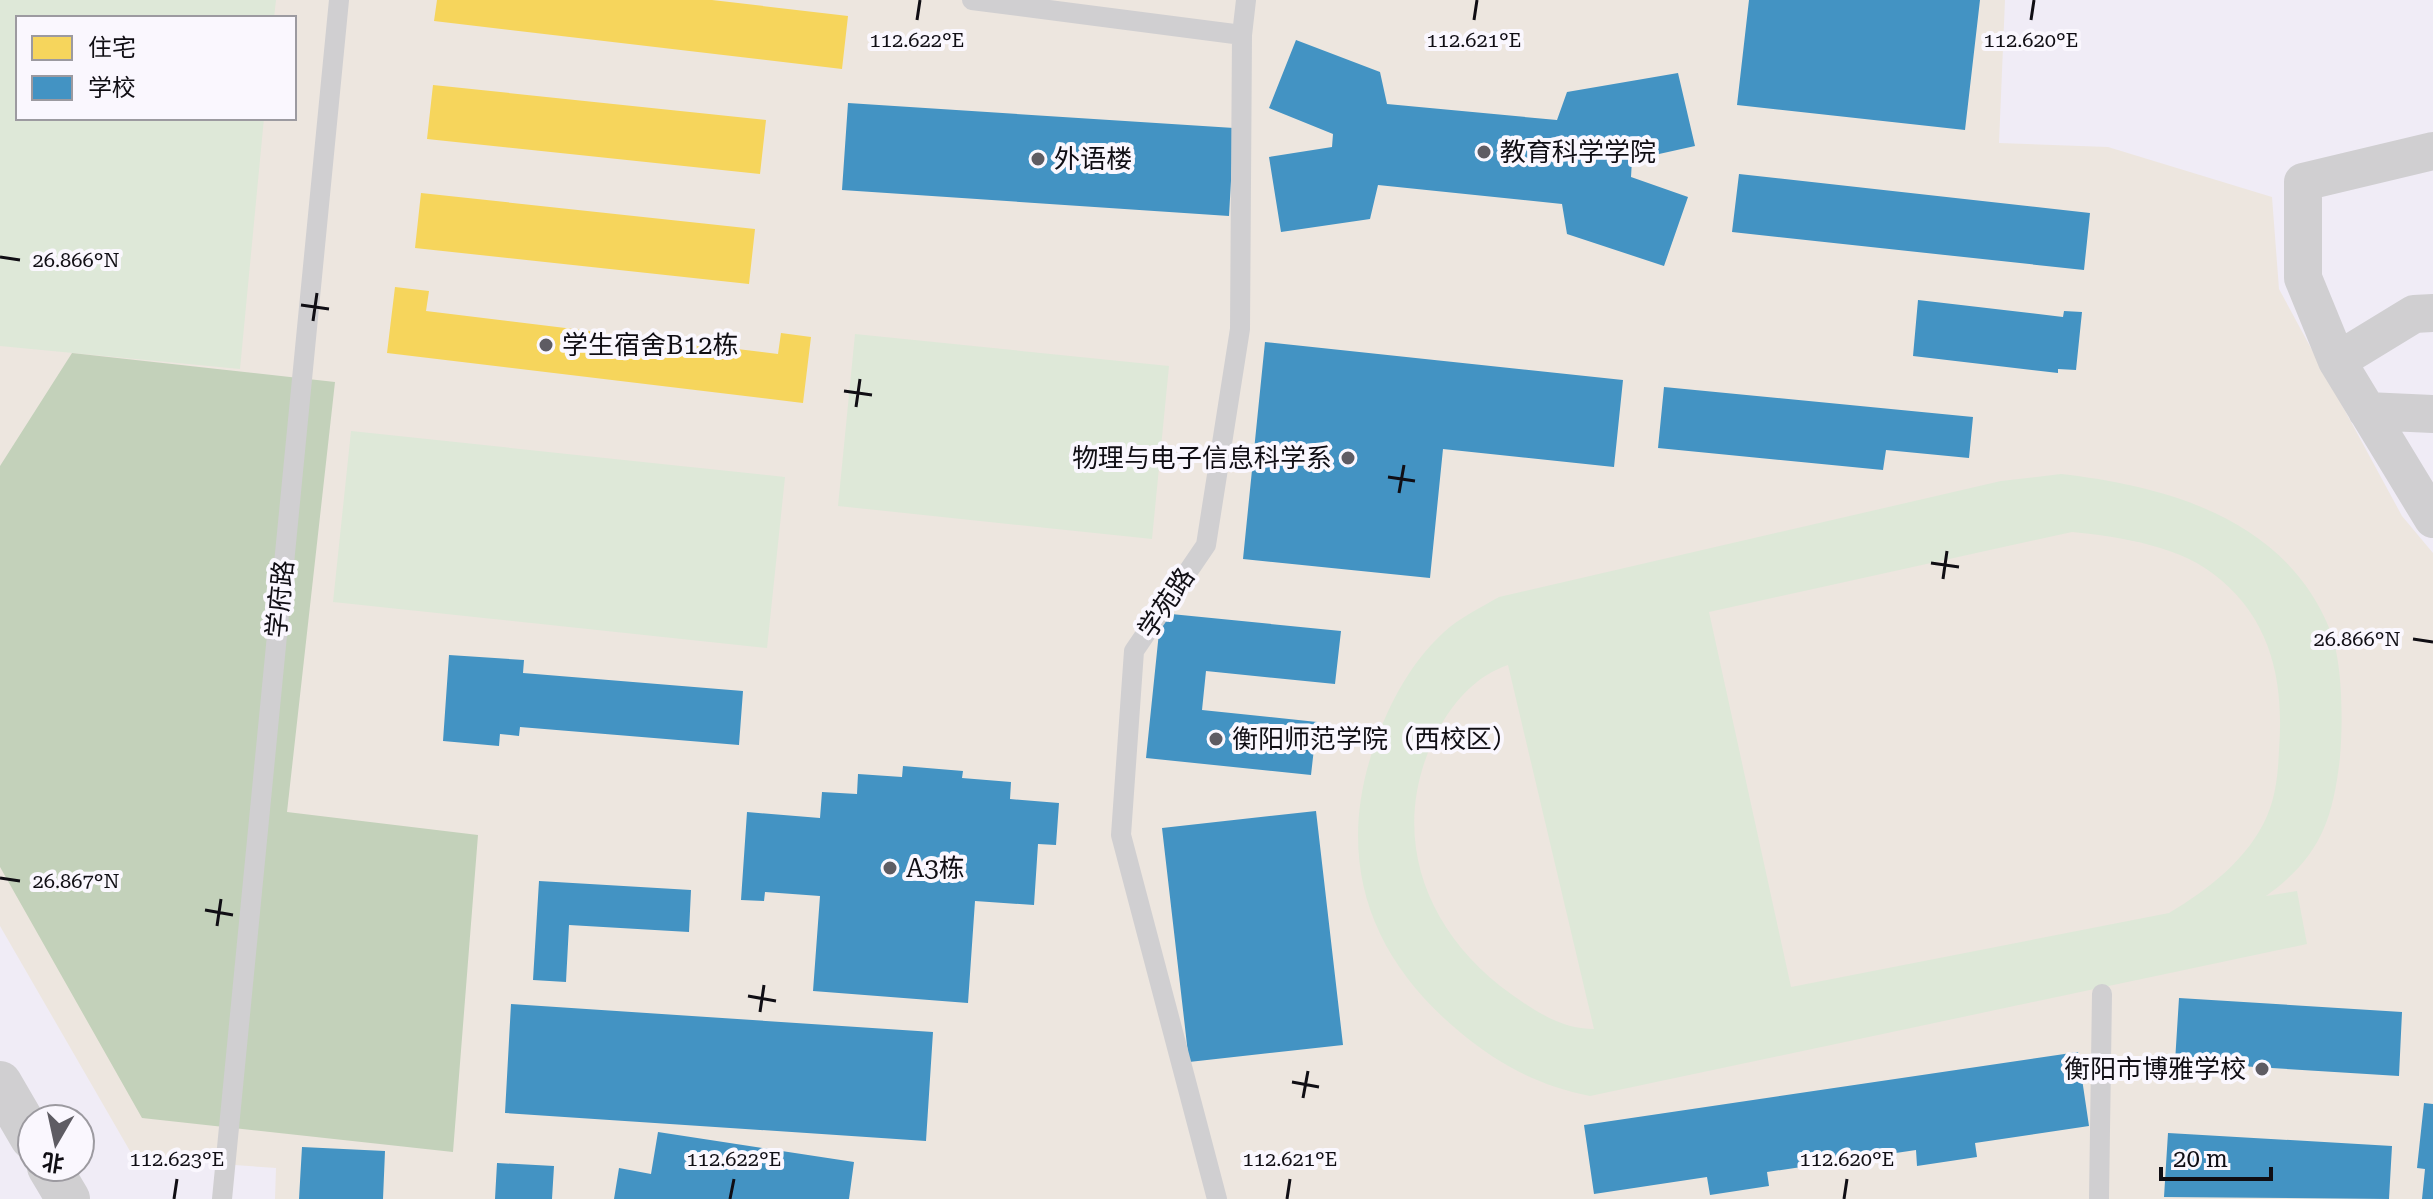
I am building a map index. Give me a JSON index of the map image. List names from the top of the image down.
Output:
{
  "streets": {
    "lane": ["学府路", "学苑路"]
  },
  "places": [
    "教育科学学院",
    "外语楼",
    "学生宿舍B12栋",
    "物理与电子信息科学系",
    "衡阳师范学院（西校区）",
    "A3栋",
    "衡阳市博雅学校"
  ],
  "legend": ["住宅", "学校"],
  "scale_bar": "20 m",
  "north": "bottom",
  "coordinates": [
    "112.622°E",
    "112.621°E",
    "112.620°E",
    "26.866°N",
    "26.867°N",
    "112.623°E"
  ]
}
